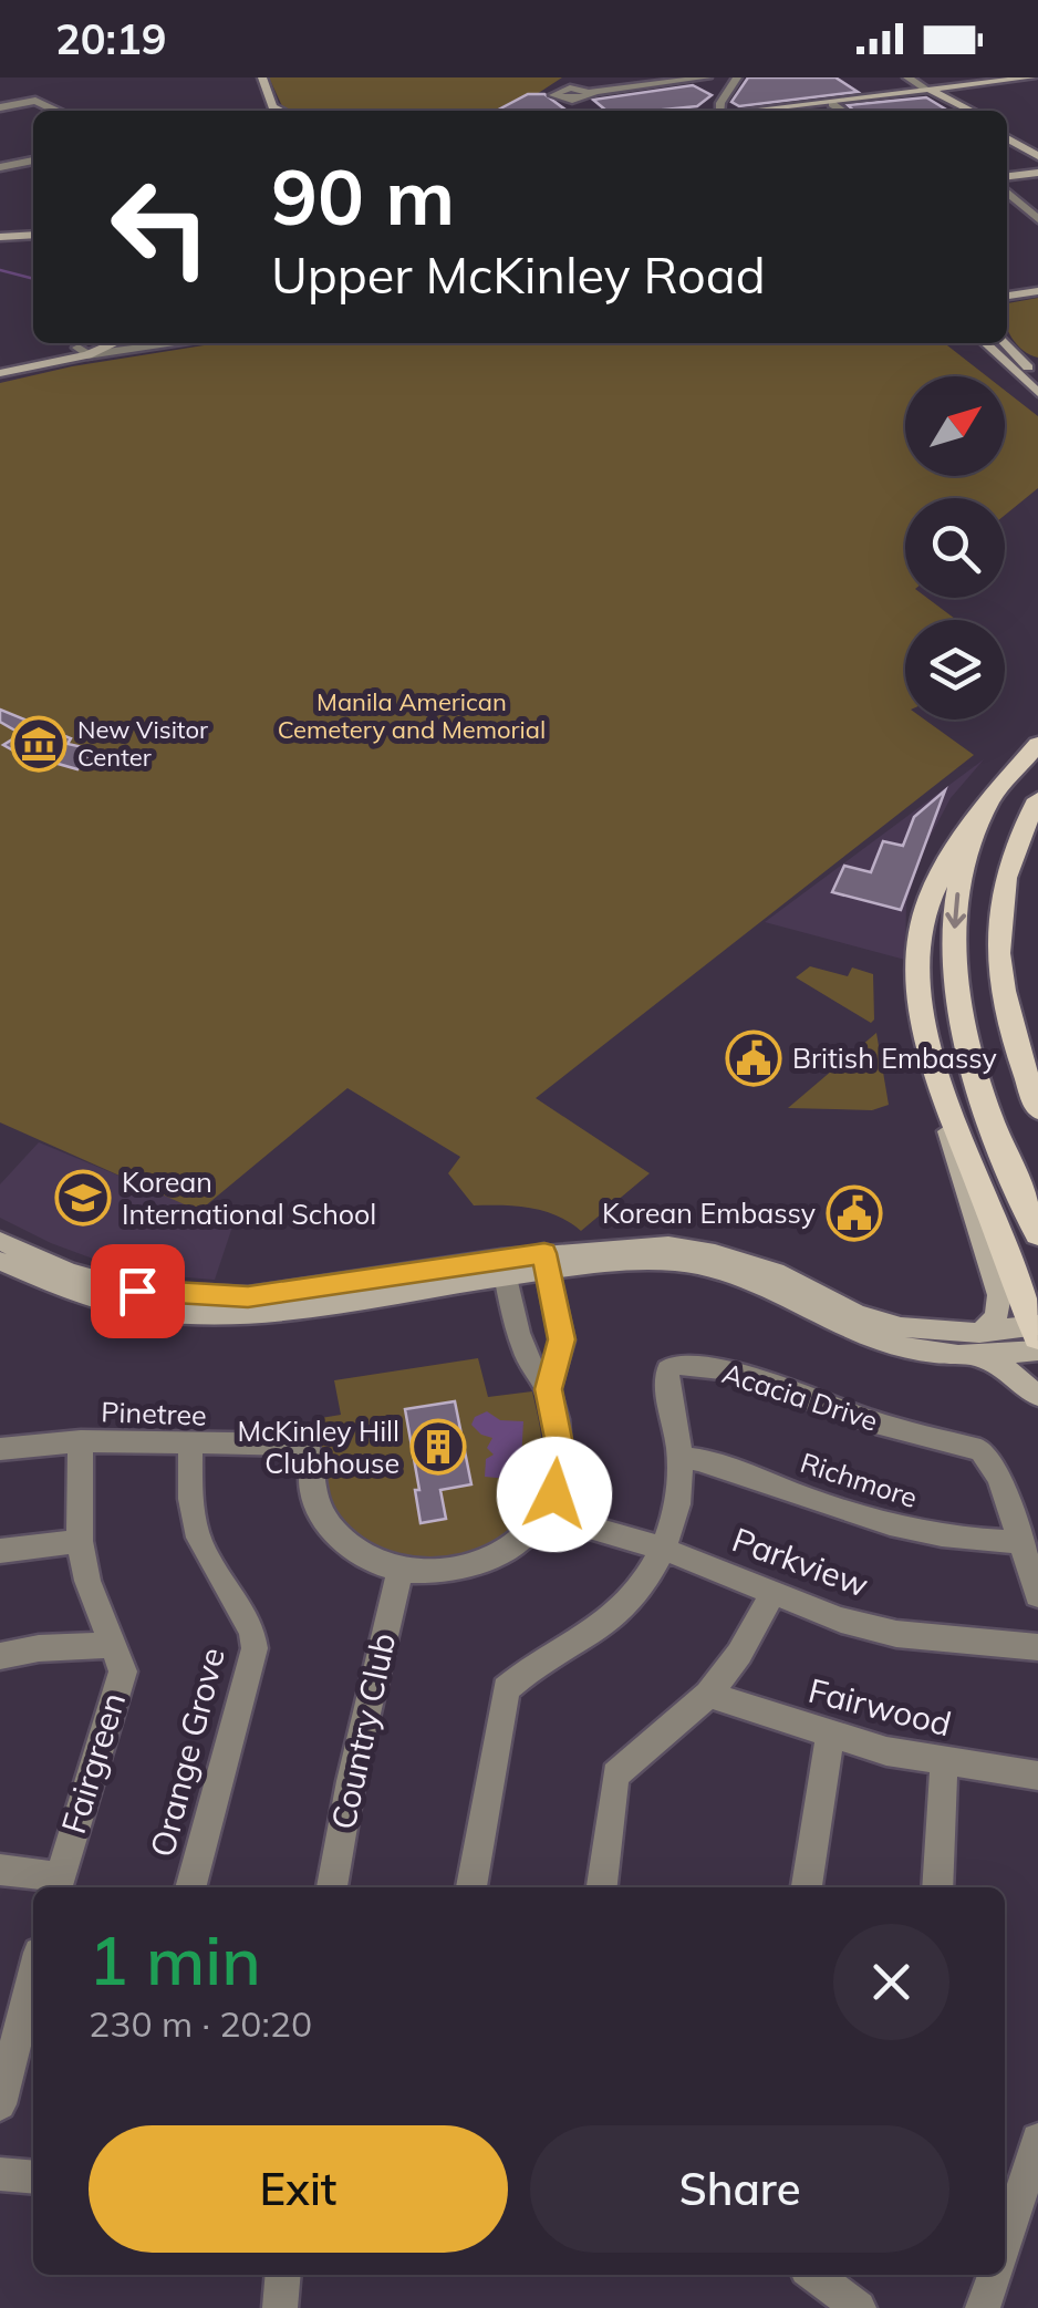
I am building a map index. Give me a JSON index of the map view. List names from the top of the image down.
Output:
{
  "streets": {
    "street": [
      "Acacia Drive",
      "Pinetree",
      "Richmore",
      "Parkview",
      "Fairwood",
      "Country Club",
      "Orange Grove",
      "Fairgreen"
    ]
  },
  "crossings": [
    ["Acacia Drive", "Richmore"],
    ["Acacia Drive", "Parkview"],
    ["Pinetree", "Country Club"],
    ["Pinetree", "Orange Grove"],
    ["Pinetree", "Fairgreen"]
  ],
  "parks": ["Manila American Cemetery and Memorial"],
  "places": {
    "museum": ["New Visitor Center"],
    "public building": ["British Embassy", "Korean Embassy"],
    "school or university": ["Korean International School"],
    "building": ["McKinley Hill Clubhouse"]
  },
  "north": "top right",
  "page": {
    "status": "20:19",
    "turn": ["90 m", "Upper McKinley Road"],
    "heading": ["1 min", "230 m · 20:20"],
    "buttons": ["Exit", "Share"]
  }
}
